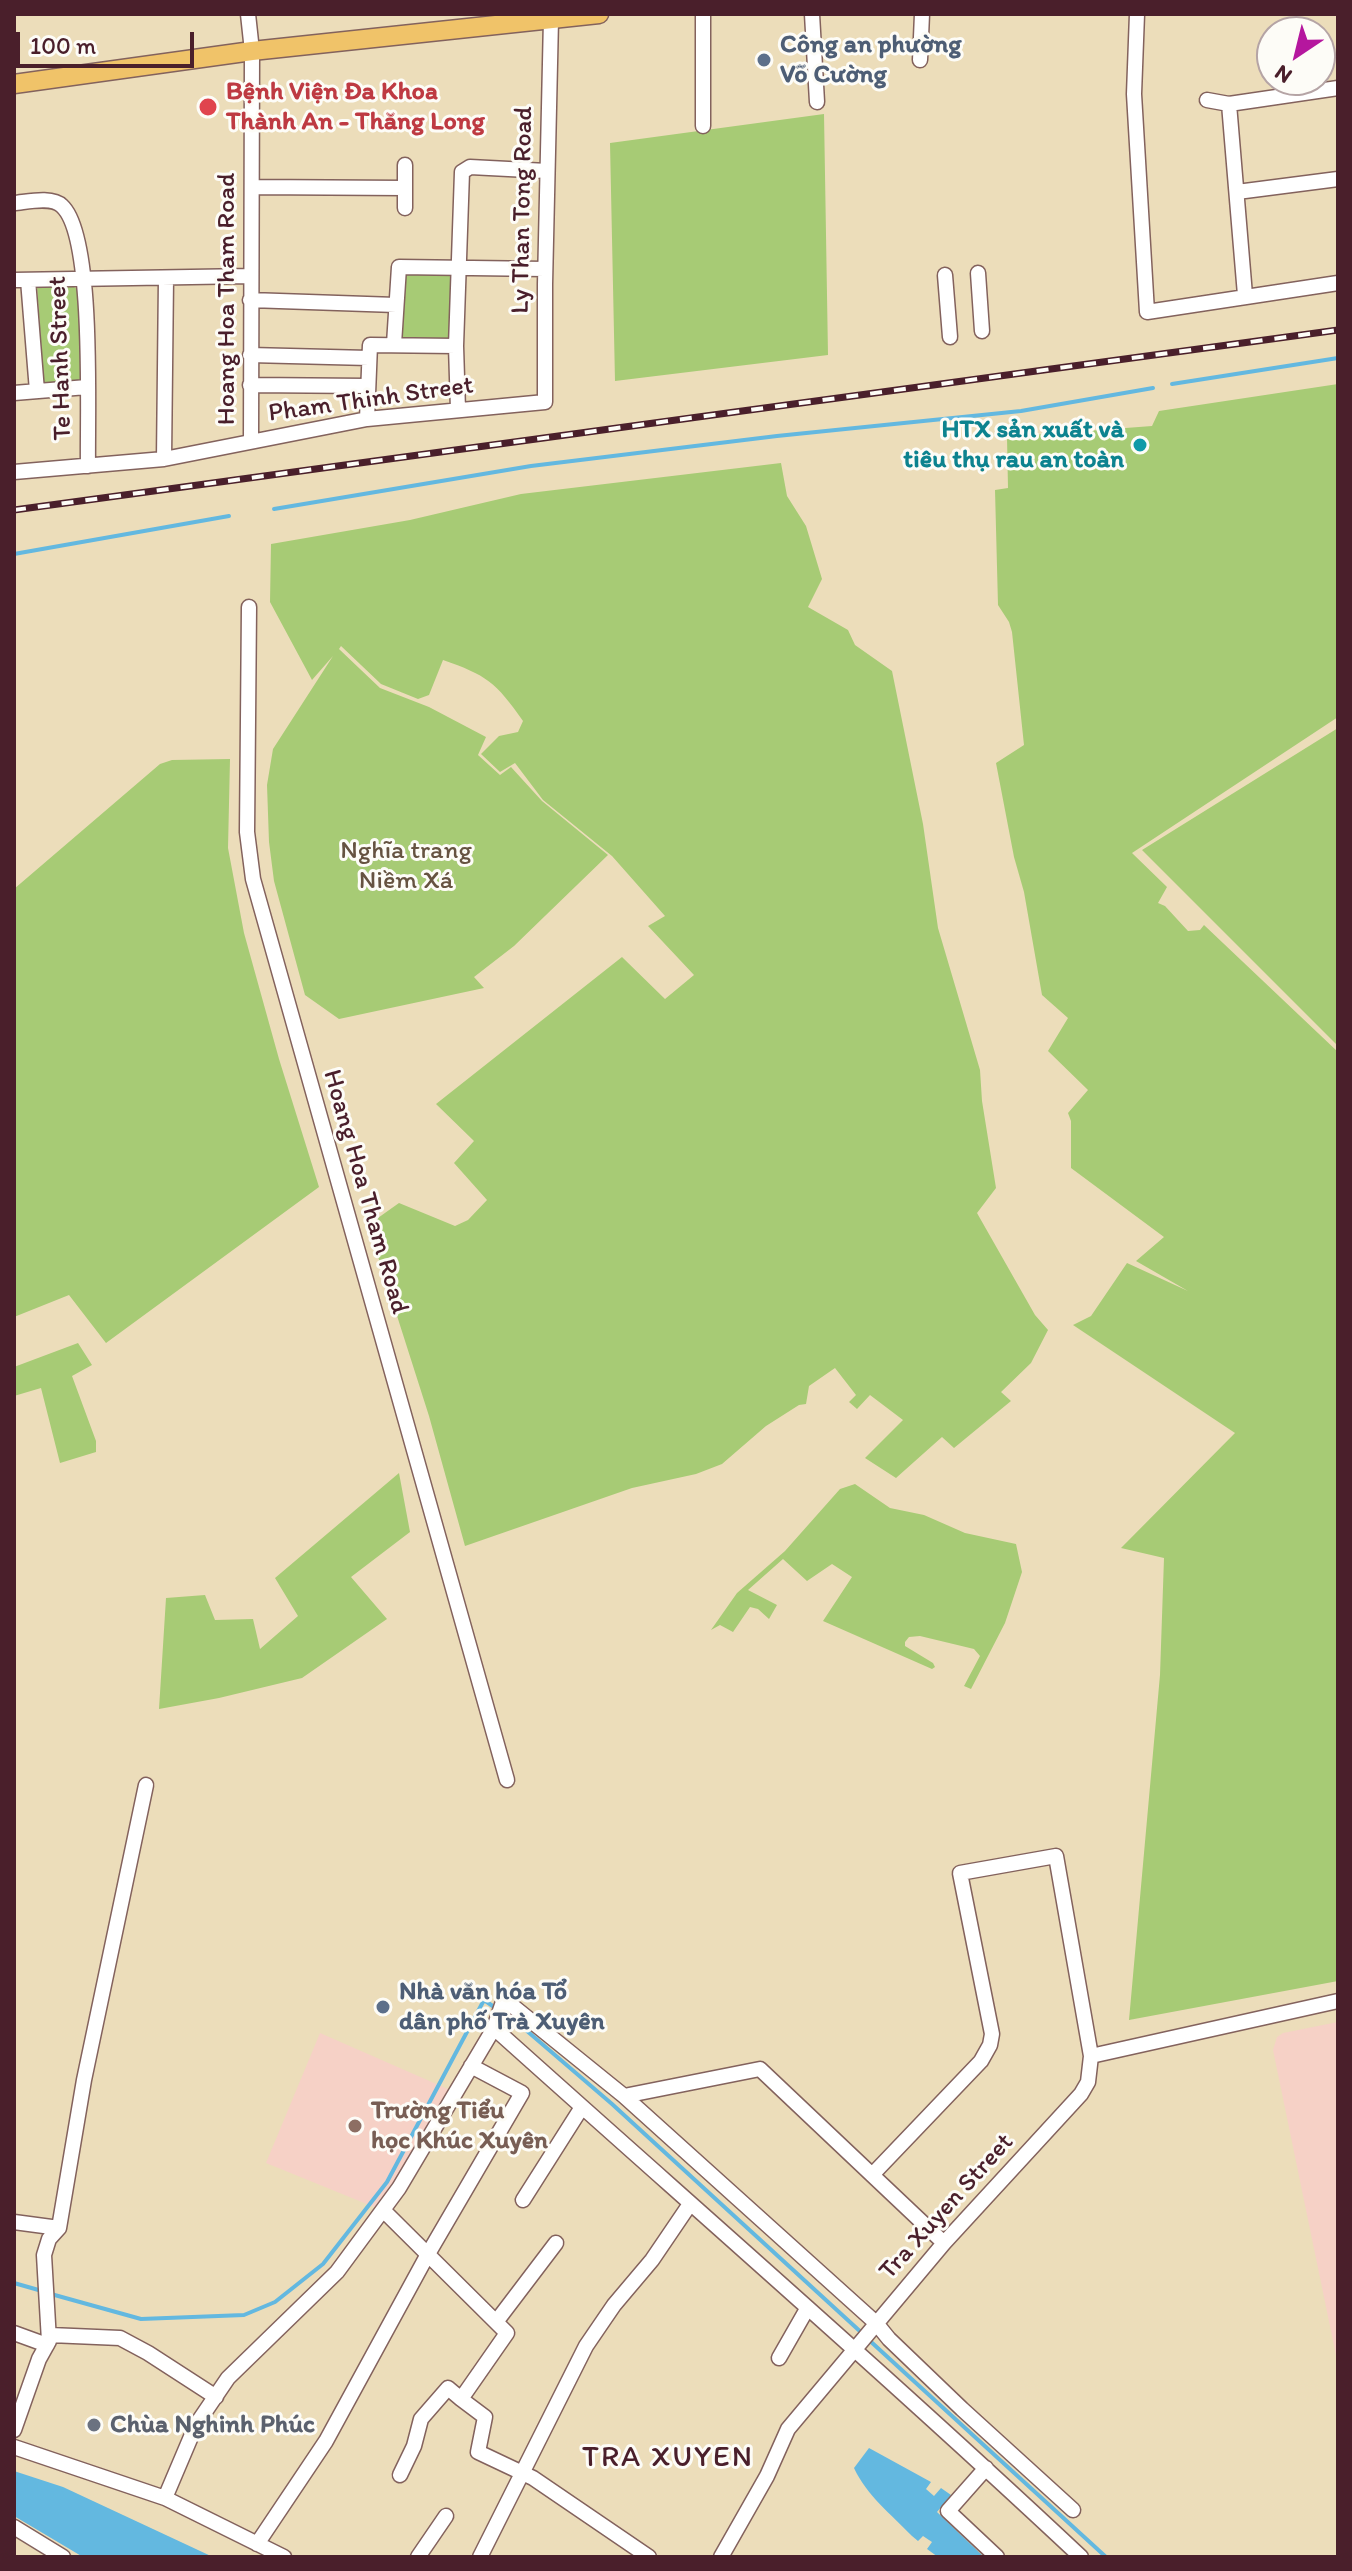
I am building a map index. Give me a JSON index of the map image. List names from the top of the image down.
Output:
{
  "streets": {
    "street": [
      "Ly Than Tong Road",
      "Hoang Hoa Tham Road",
      "Te Hanh Street",
      "Pham Thinh Street",
      "Tra Xuyen Street"
    ]
  },
  "crossings": [
    ["Ly Than Tong Road", "Pham Thinh Street"],
    ["Hoang Hoa Tham Road", "Pham Thinh Street"],
    ["Te Hanh Street", "Pham Thinh Street"]
  ],
  "districts": ["TRA XUYEN"],
  "parks": ["Nghĩa trang Niềm Xá"],
  "places": [
    "Công an phường Võ Cường",
    "Bệnh Viện Đa Khoa Thành An - Thăng Long",
    "HTX sản xuất và tiêu thụ rau an toàn",
    "Nhà văn hóa Tổ dân phố Trà Xuyên",
    "Trường Tiểu học Khúc Xuyên",
    "Chùa Nghinh Phúc"
  ],
  "scale_bar": "100 m",
  "north": "bottom left"
}
